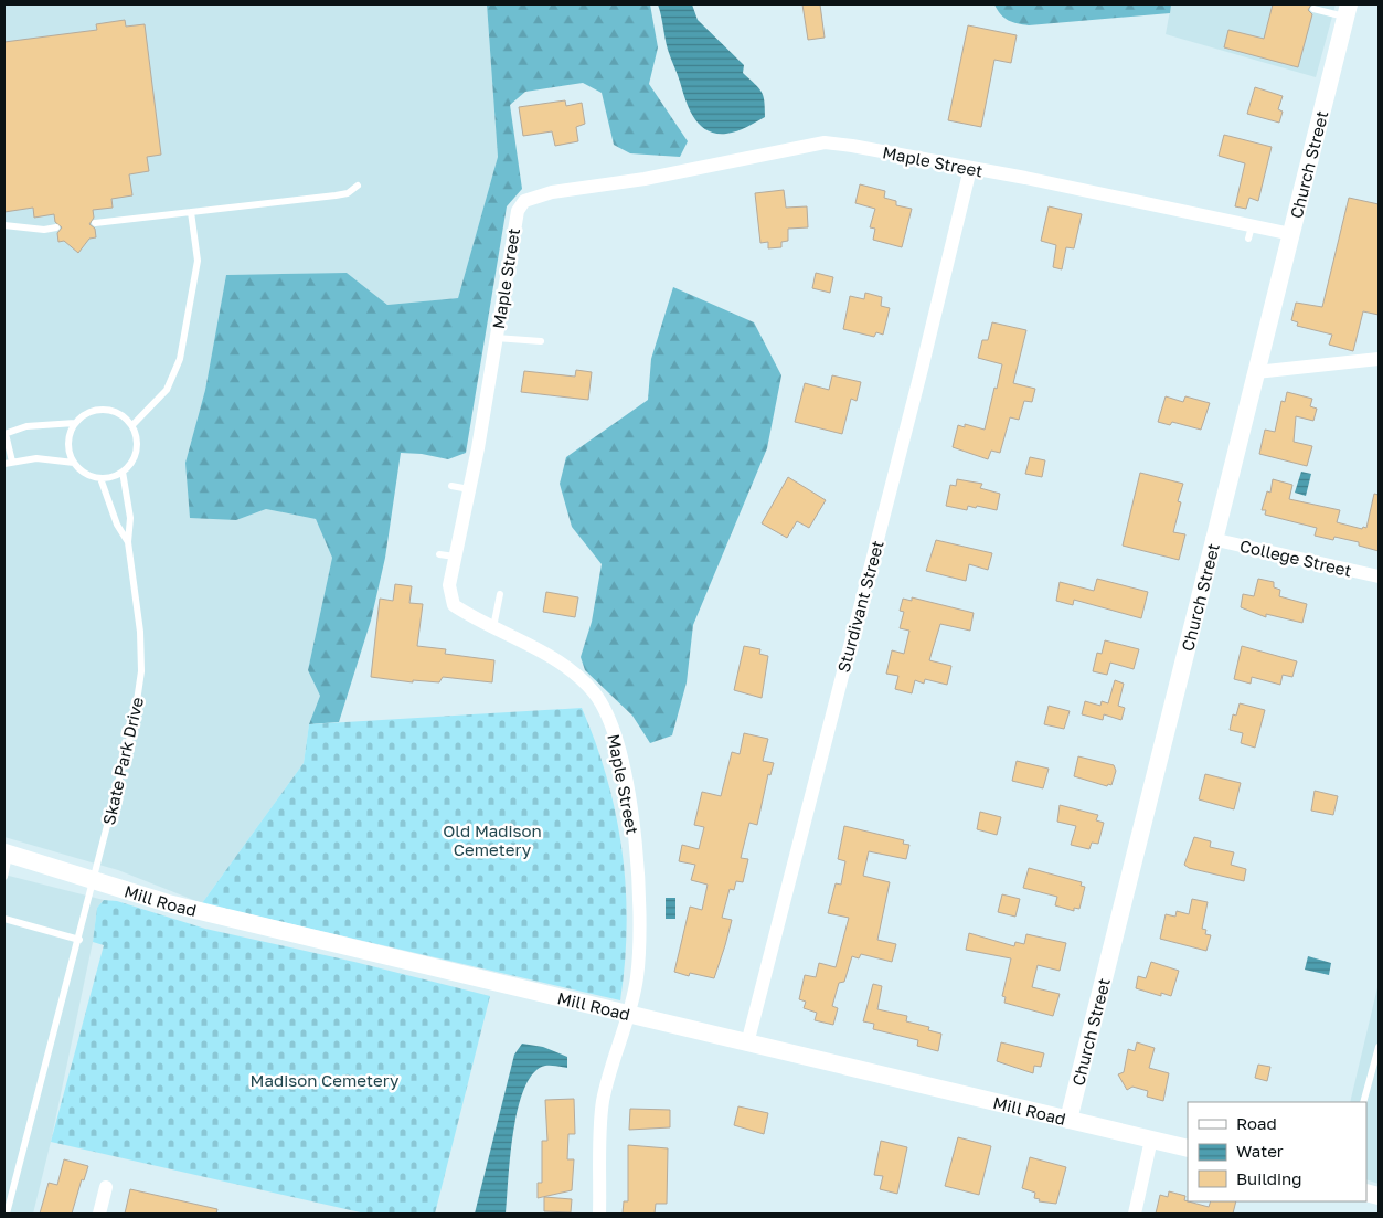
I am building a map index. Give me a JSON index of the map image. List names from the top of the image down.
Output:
{
  "streets": {
    "street": [
      "Maple Street",
      "Church Street",
      "College Street",
      "Sturdivant Street",
      "Mill Road"
    ],
    "lane": ["Skate Park Drive"]
  },
  "crossings": [
    ["Maple Street", "Church Street"],
    ["Maple Street", "Sturdivant Street"],
    ["Maple Street", "Mill Road"],
    ["Church Street", "College Street"],
    ["Church Street", "Mill Road"],
    ["Sturdivant Street", "Mill Road"],
    ["Skate Park Drive", "Mill Road"]
  ],
  "parks": ["Old Madison Cemetery", "Madison Cemetery"],
  "legend": ["Road", "Water", "Building"]
}
